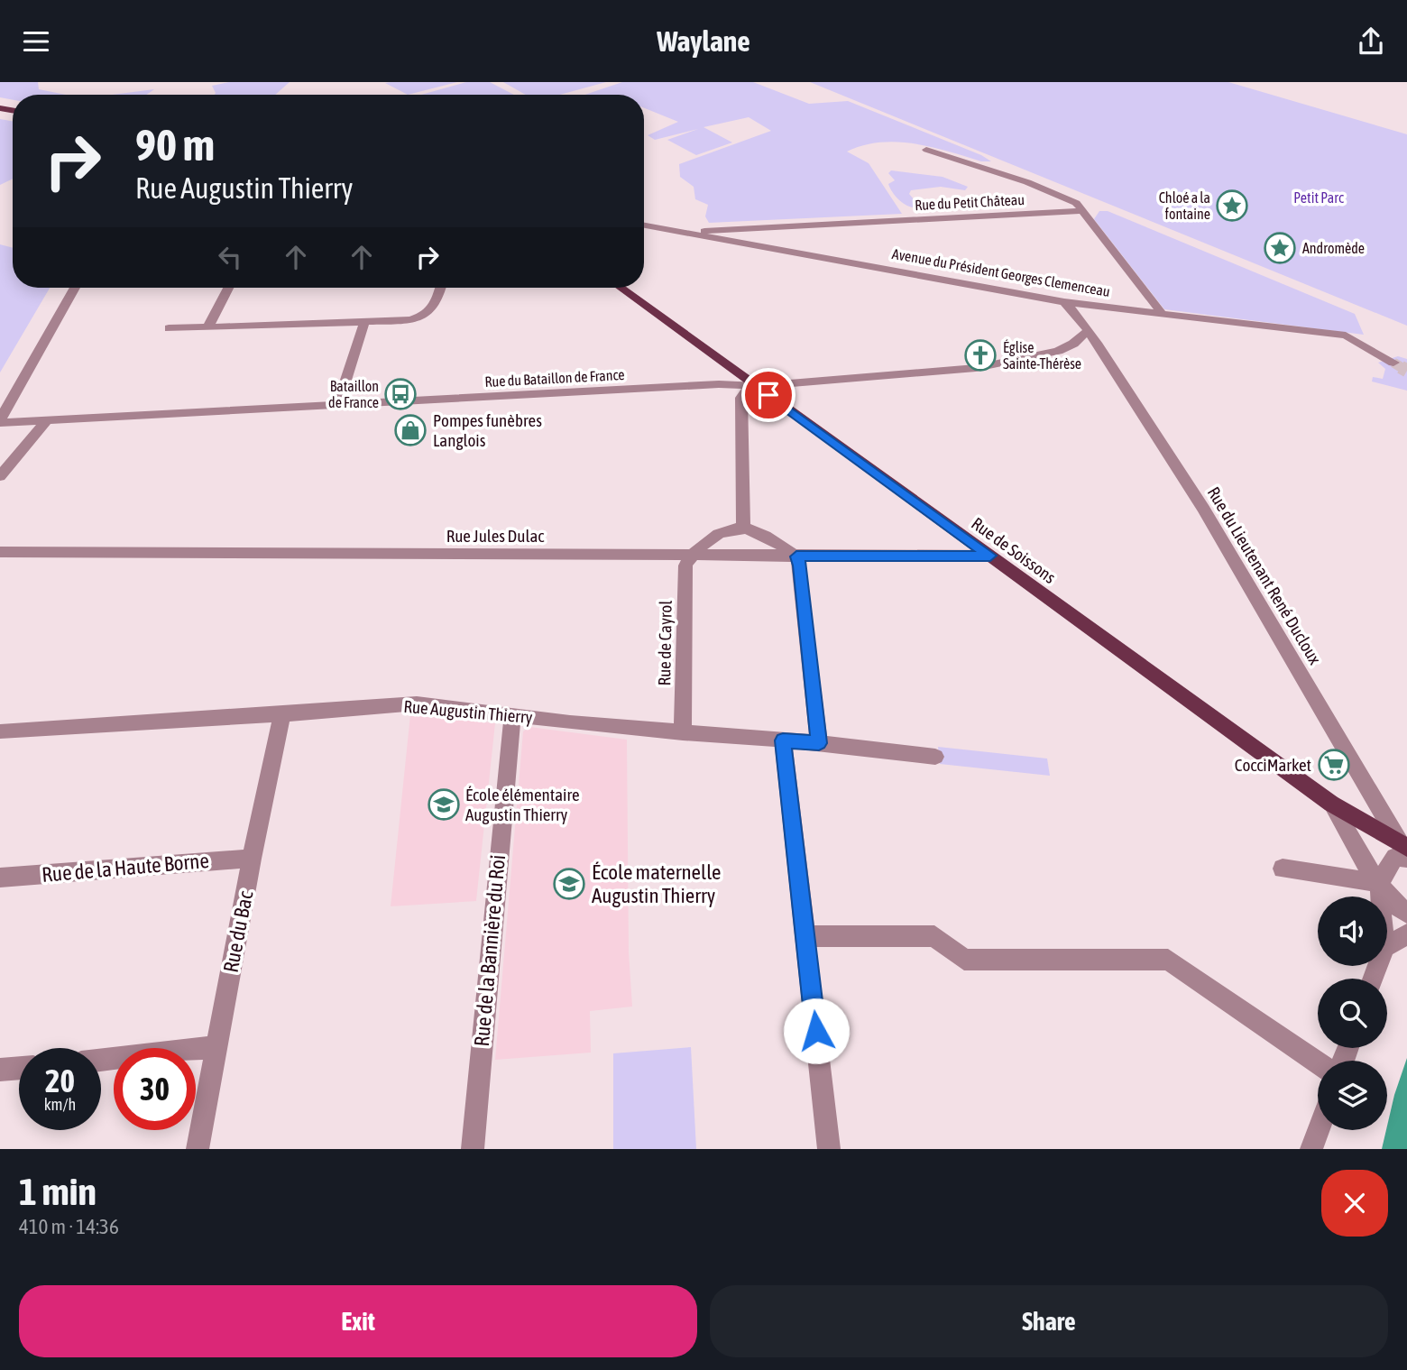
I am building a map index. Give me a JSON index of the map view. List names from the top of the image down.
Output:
{
  "streets": {
    "main road": ["Rue de Soissons"],
    "street": [
      "Rue du Petit Château",
      "Avenue du Président Georges Clemenceau",
      "Rue du Bataillon de France",
      "Rue Jules Dulac",
      "Rue du Lieutenant René Ducloux",
      "Rue de Cayrol",
      "Rue Augustin Thierry",
      "Rue de la Haute Borne",
      "Rue du Bac",
      "Rue de la Bannière du Roi"
    ]
  },
  "crossings": [
    ["Rue du Petit Château", "Avenue du Président Georges Clemenceau"],
    ["Avenue du Président Georges Clemenceau", "Rue du Lieutenant René Ducloux"],
    ["Rue du Bataillon de France", "Rue de Soissons"],
    ["Rue du Bataillon de France", "Rue du Lieutenant René Ducloux"],
    ["Rue Jules Dulac", "Rue de Soissons"],
    ["Rue Jules Dulac", "Rue de Cayrol"],
    ["Rue de Soissons", "Rue du Lieutenant René Ducloux"],
    ["Rue de Cayrol", "Rue Augustin Thierry"],
    ["Rue Augustin Thierry", "Rue du Bac"],
    ["Rue Augustin Thierry", "Rue de la Bannière du Roi"],
    ["Rue de la Haute Borne", "Rue du Bac"]
  ],
  "parks": ["Petit Parc"],
  "places": {
    "place": ["Chloé a la fontaine", "Andromède"],
    "church": ["Église Sainte-Thérèse"],
    "bus stop": ["Bataillon de France"],
    "shop": ["Pompes funèbres Langlois"],
    "supermarket": ["CocciMarket"],
    "school or university": ["École élémentaire Augustin Thierry", "École maternelle Augustin Thierry"]
  },
  "page": {
    "header": "Waylane",
    "turn": ["90 m", "Rue Augustin Thierry"],
    "speed": "20 km/h",
    "limit": "30",
    "heading": ["1 min", "410 m · 14:36"],
    "buttons": ["Exit", "Share"]
  }
}
